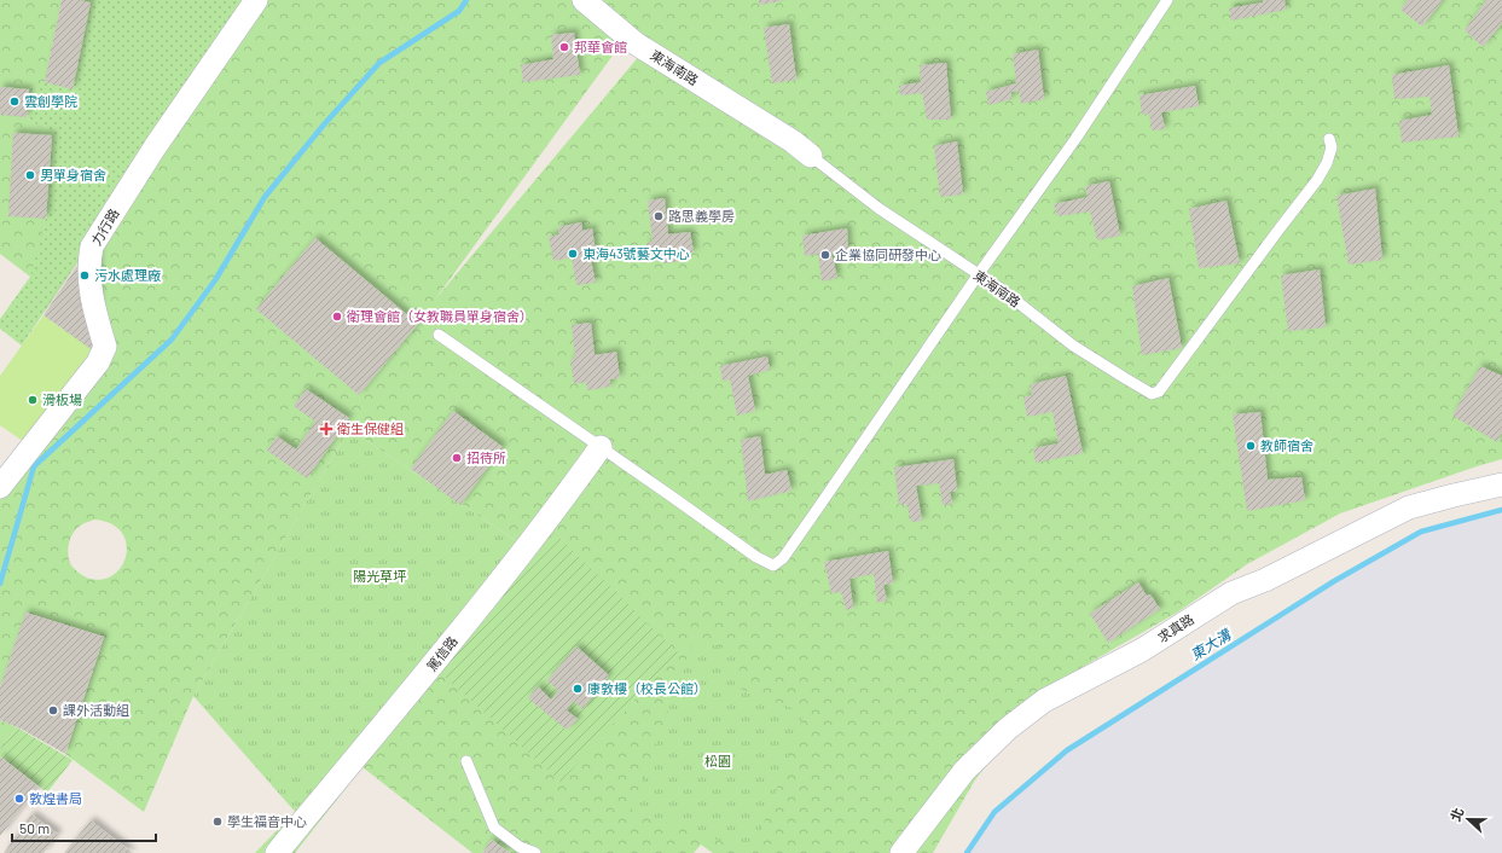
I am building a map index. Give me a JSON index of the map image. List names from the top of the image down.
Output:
{
  "streets": {
    "street": [
      "東海南路",
      "力行路",
      "求真路",
      "篤信路"
    ]
  },
  "water": ["東大溝"],
  "parks": ["陽光草坪", "松園"],
  "places": {
    "other": [
      "邦華會館",
      "雲創學院",
      "男單身宿舍",
      "路思義學房",
      "東海43號藝文中心",
      "企業協同研發中心",
      "污水處理廠",
      "衛理會館（女教職員單身宿舍）",
      "滑板場",
      "教師宿舍",
      "招待所",
      "康敦樓（校長公館）",
      "課外活動組",
      "敦煌書局",
      "學生福音中心"
    ],
    "health": ["衛生保健組"]
  },
  "scale_bar": "50 m",
  "north": "left"
}
